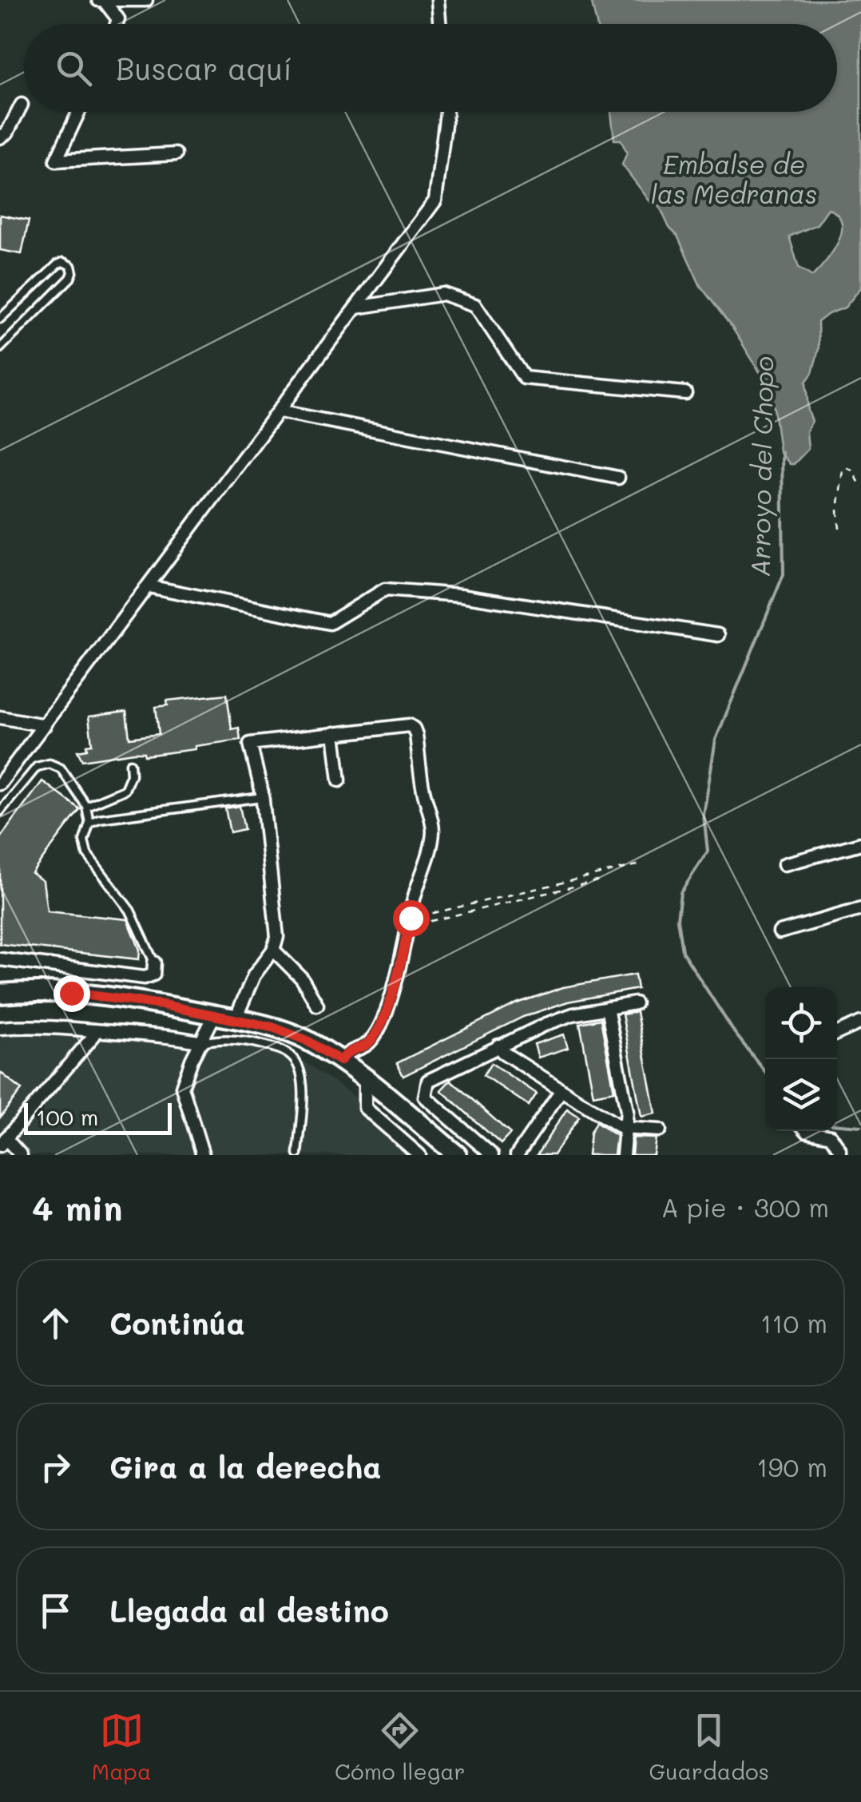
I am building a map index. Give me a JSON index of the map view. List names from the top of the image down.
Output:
{
  "water": ["Embalse de las Medranas", "Arroyo del Chopo"],
  "scale_bar": "100 m",
  "page": {
    "search": "Buscar aquí",
    "scale": "100 m",
    "heading": ["4 min", "A pie · 300 m"],
    "list": [
      ["Continúa", "110 m"],
      ["Gira a la derecha", "190 m"],
      "Llegada al destino"
    ],
    "nav": ["Mapa", "Cómo llegar", "Guardados"]
  }
}
